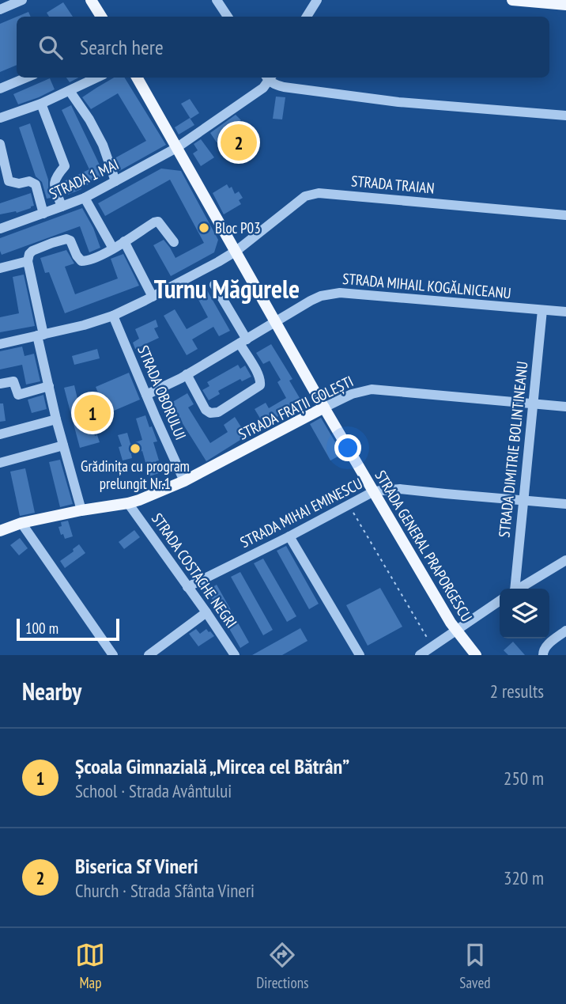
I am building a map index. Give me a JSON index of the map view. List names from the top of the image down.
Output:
{
  "streets": {
    "main road": ["STRADA FRAȚII GOLEȘTI", "STRADA GENERAL PRAPORGESCU"],
    "street": [
      "STRADA 1 MAI",
      "STRADA TRAIAN",
      "STRADA MIHAIL KOGĂLNICEANU",
      "STRADA OBORULUI",
      "STRADA DIMITRIE BOLINTINEANU",
      "STRADA MIHAI EMINESCU",
      "STRADA COSTACHE NEGRI"
    ]
  },
  "crossings": [
    ["STRADA 1 MAI", "STRADA GENERAL PRAPORGESCU"],
    ["STRADA TRAIAN", "STRADA OBORULUI"],
    ["STRADA TRAIAN", "STRADA GENERAL PRAPORGESCU"],
    ["STRADA MIHAIL KOGĂLNICEANU", "STRADA OBORULUI"],
    ["STRADA MIHAIL KOGĂLNICEANU", "STRADA DIMITRIE BOLINTINEANU"],
    ["STRADA MIHAIL KOGĂLNICEANU", "STRADA GENERAL PRAPORGESCU"],
    ["STRADA OBORULUI", "STRADA FRAȚII GOLEȘTI"],
    ["STRADA FRAȚII GOLEȘTI", "STRADA DIMITRIE BOLINTINEANU"],
    ["STRADA FRAȚII GOLEȘTI", "STRADA GENERAL PRAPORGESCU"],
    ["STRADA FRAȚII GOLEȘTI", "STRADA COSTACHE NEGRI"],
    ["STRADA DIMITRIE BOLINTINEANU", "STRADA MIHAI EMINESCU"],
    ["STRADA MIHAI EMINESCU", "STRADA GENERAL PRAPORGESCU"],
    ["STRADA MIHAI EMINESCU", "STRADA COSTACHE NEGRI"]
  ],
  "districts": ["Turnu Măgurele"],
  "places": ["Bloc P03", "Grădinița cu program prelungit Nr.1"],
  "scale_bar": "100 m",
  "page": {
    "search": "Search here",
    "pins": ["2", "1"],
    "scale": "100 m",
    "heading": ["Nearby", "2 results"],
    "list": [
      {
        "mark": "1",
        "name": "Școala Gimnazială „Mircea cel Bătrân”",
        "note": "School · Strada Avântului",
        "value": "250 m"
      },
      {
        "mark": "2",
        "name": "Biserica Sf Vineri",
        "note": "Church · Strada Sfânta Vineri",
        "value": "320 m"
      }
    ],
    "nav": ["Map", "Directions", "Saved"]
  }
}
